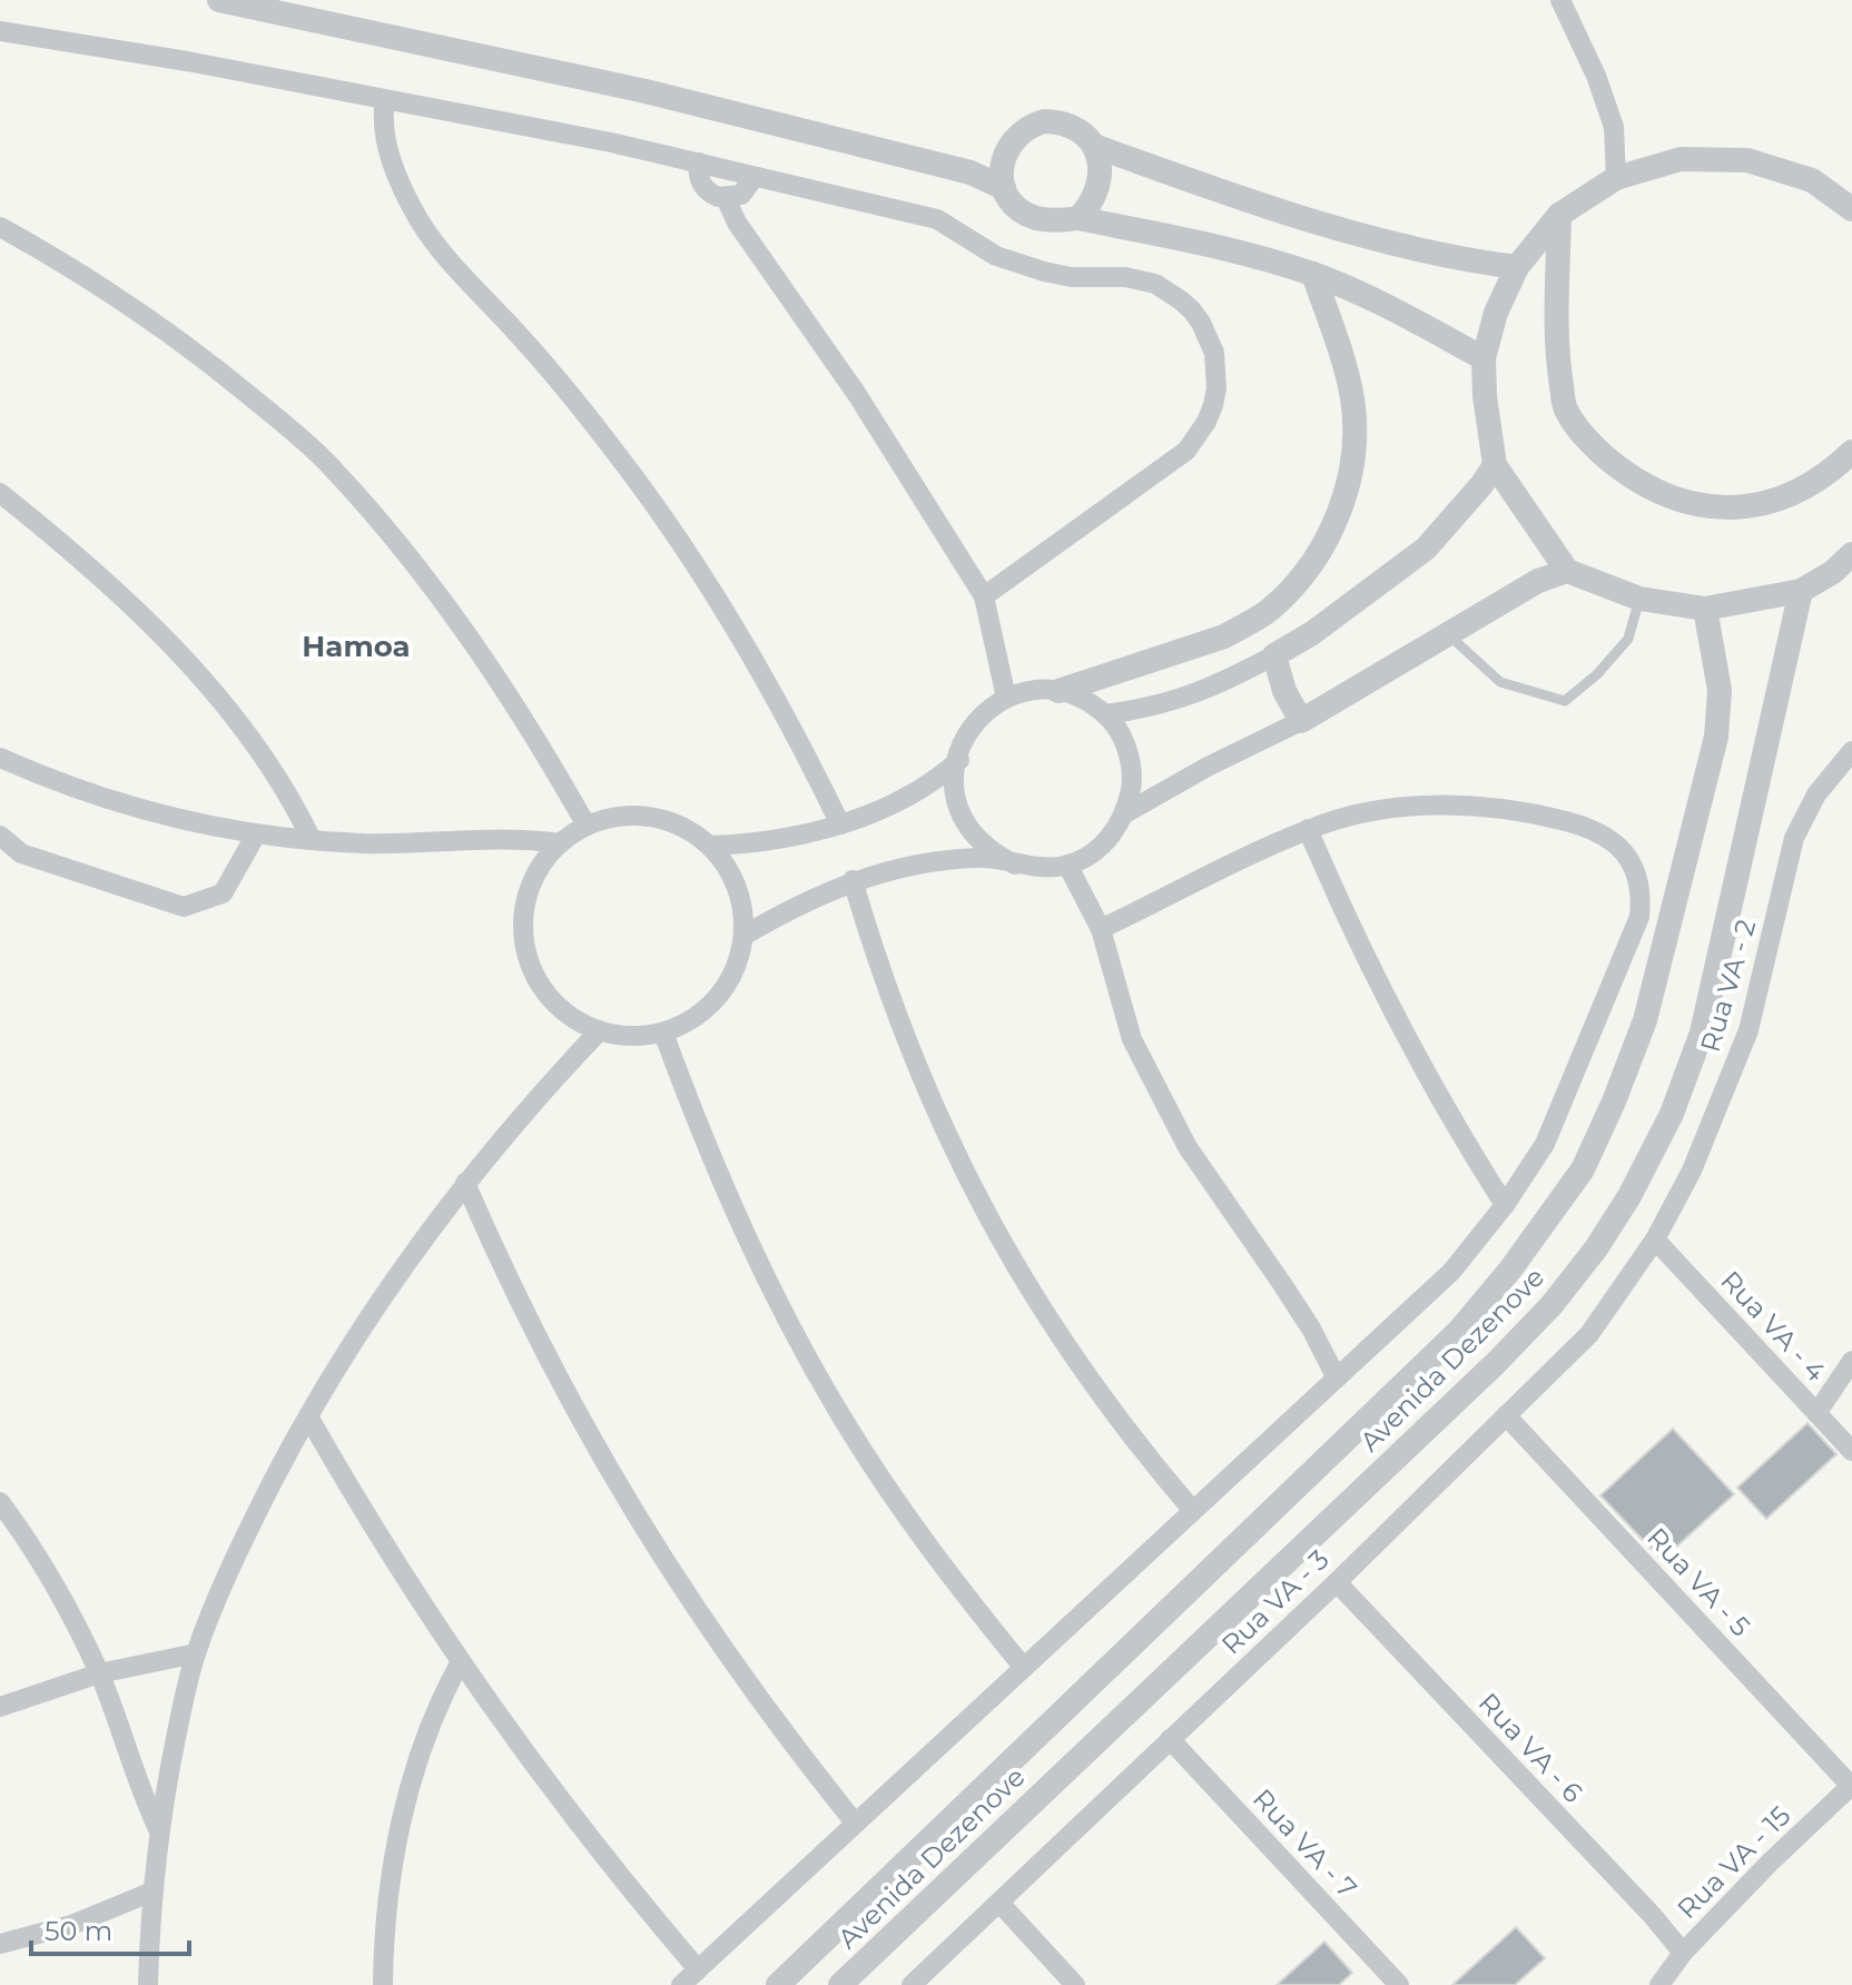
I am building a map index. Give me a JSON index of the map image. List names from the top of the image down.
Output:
{
  "streets": {
    "street": [
      "Rua VA - 2",
      "Rua VA - 4",
      "Avenida Dezenove",
      "Rua VA - 5",
      "Rua VA - 3",
      "Rua VA - 6",
      "Rua VA - 7",
      "Rua VA - 15"
    ]
  },
  "crossings": [
    ["Rua VA - 2", "Rua VA - 4"],
    ["Rua VA - 2", "Rua VA - 3"],
    ["Rua VA - 4", "Rua VA - 3"],
    ["Rua VA - 5", "Rua VA - 3"],
    ["Rua VA - 5", "Rua VA - 15"],
    ["Rua VA - 3", "Rua VA - 6"],
    ["Rua VA - 3", "Rua VA - 7"],
    ["Rua VA - 6", "Rua VA - 15"]
  ],
  "districts": ["Hamoa"],
  "scale_bar": "50 m"
}
